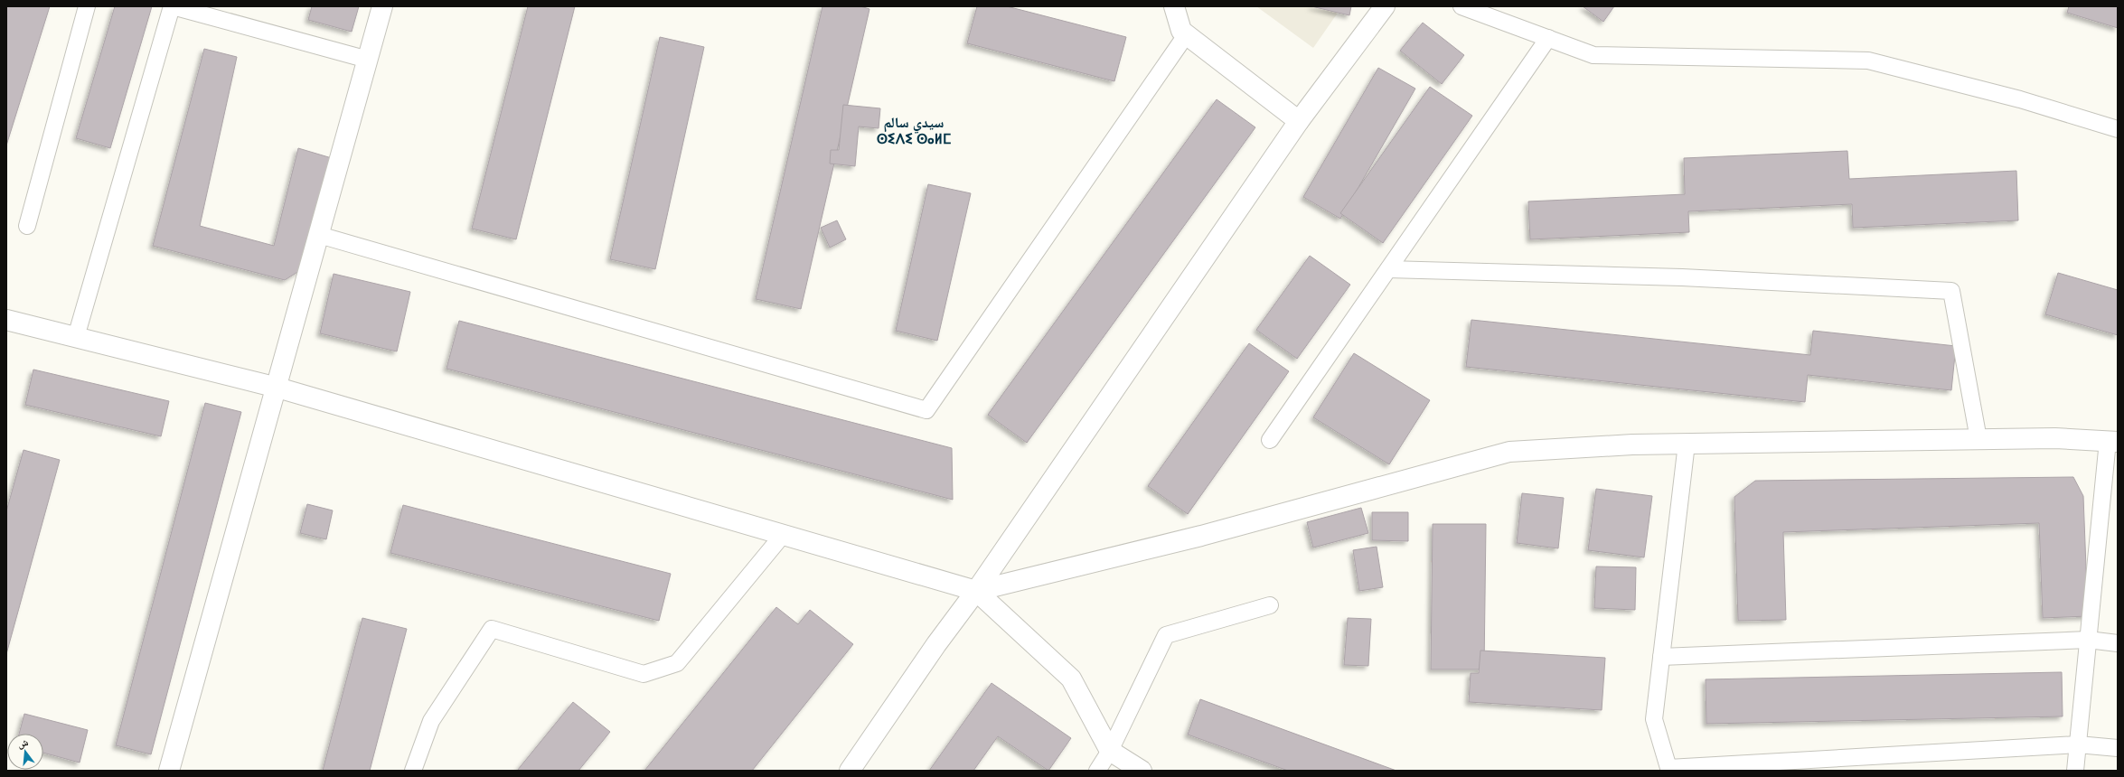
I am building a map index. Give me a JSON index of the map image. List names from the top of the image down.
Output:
{
  "districts": ["سيدي سالم ⵙⵉⴷⵉ ⵙⴰⵍⵎ"],
  "north": "top"
}
